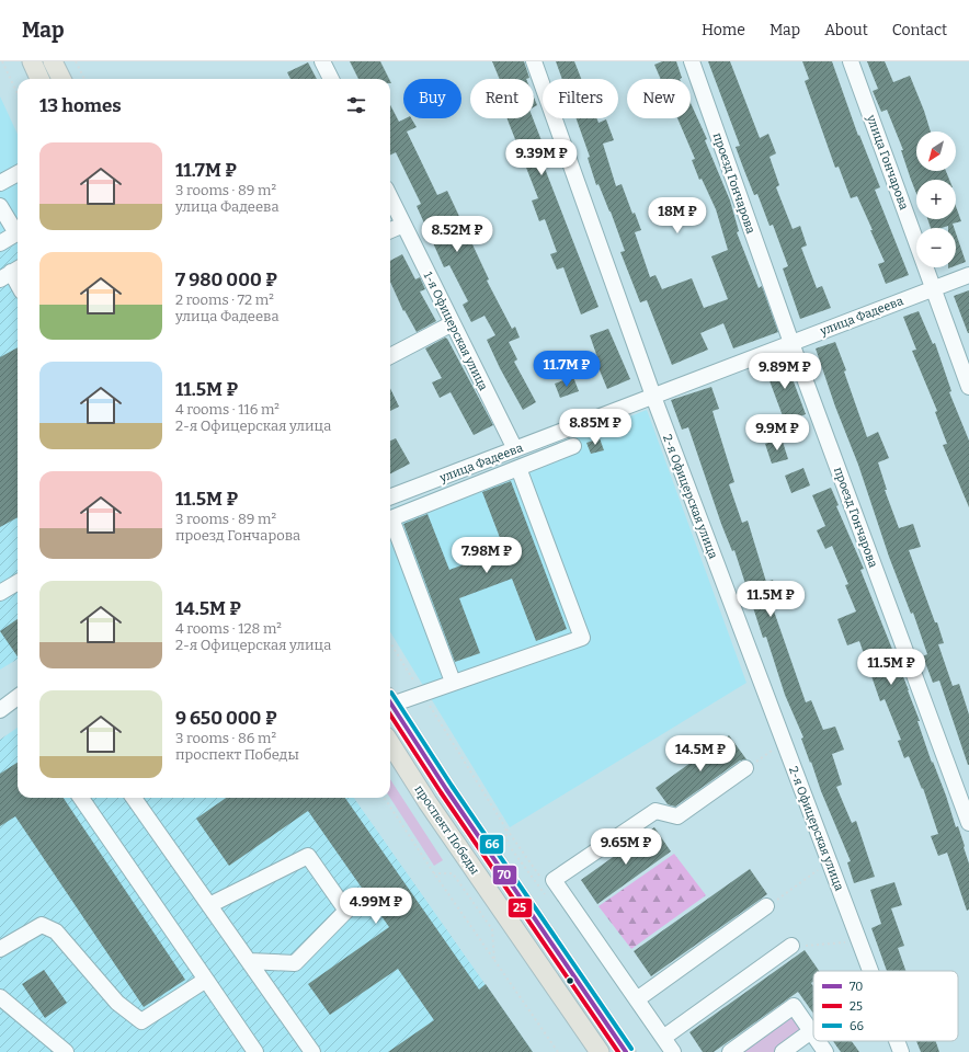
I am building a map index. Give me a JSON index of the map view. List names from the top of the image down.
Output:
{
  "streets": {
    "main road": ["проспект Победы"],
    "street": [
      "улица Гончарова",
      "проезд Гончарова",
      "улица Фадеева",
      "1-я Офицерская улица",
      "2-я Офицерская улица"
    ]
  },
  "crossings": [
    ["улица Гончарова", "улица Фадеева"],
    ["проезд Гончарова", "улица Фадеева"],
    ["улица Фадеева", "1-я Офицерская улица"],
    ["улица Фадеева", "2-я Офицерская улица"]
  ],
  "lines": ["transit line 66", "transit line 70", "transit line 25"],
  "legend": ["70", "25", "66"],
  "north": "bottom left",
  "page": {
    "header": "Map",
    "nav": [
      "Home",
      "Map",
      "About",
      "Contact"
    ],
    "chip": [
      "Buy",
      "Rent",
      "Filters",
      "New"
    ],
    "heading": "13 homes",
    "map_buttons": ["+", "−"],
    "list": [
      {
        "name": "11.7M ₽",
        "note": "3 rooms · 89 m² · улица Фадеева"
      },
      {
        "name": "7 980 000 ₽",
        "note": "2 rooms · 72 m² · улица Фадеева"
      },
      {
        "name": "11.5M ₽",
        "note": "4 rooms · 116 m² · 2-я Офицерская улица"
      },
      {
        "name": "11.5M ₽",
        "note": "3 rooms · 89 m² · проезд Гончарова"
      },
      {
        "name": "14.5M ₽",
        "note": "4 rooms · 128 m² · 2-я Офицерская улица"
      },
      {
        "name": "9 650 000 ₽",
        "note": "3 rooms · 86 m² · проспект Победы"
      }
    ],
    "price": [
      "9.39M ₽",
      "18M ₽",
      "8.52M ₽",
      "11.7M ₽",
      "9.89M ₽",
      "8.85M ₽",
      "9.9M ₽",
      "7.98M ₽",
      "11.5M ₽",
      "11.5M ₽",
      "14.5M ₽",
      "9.65M ₽",
      "4.99M ₽"
    ]
  }
}
